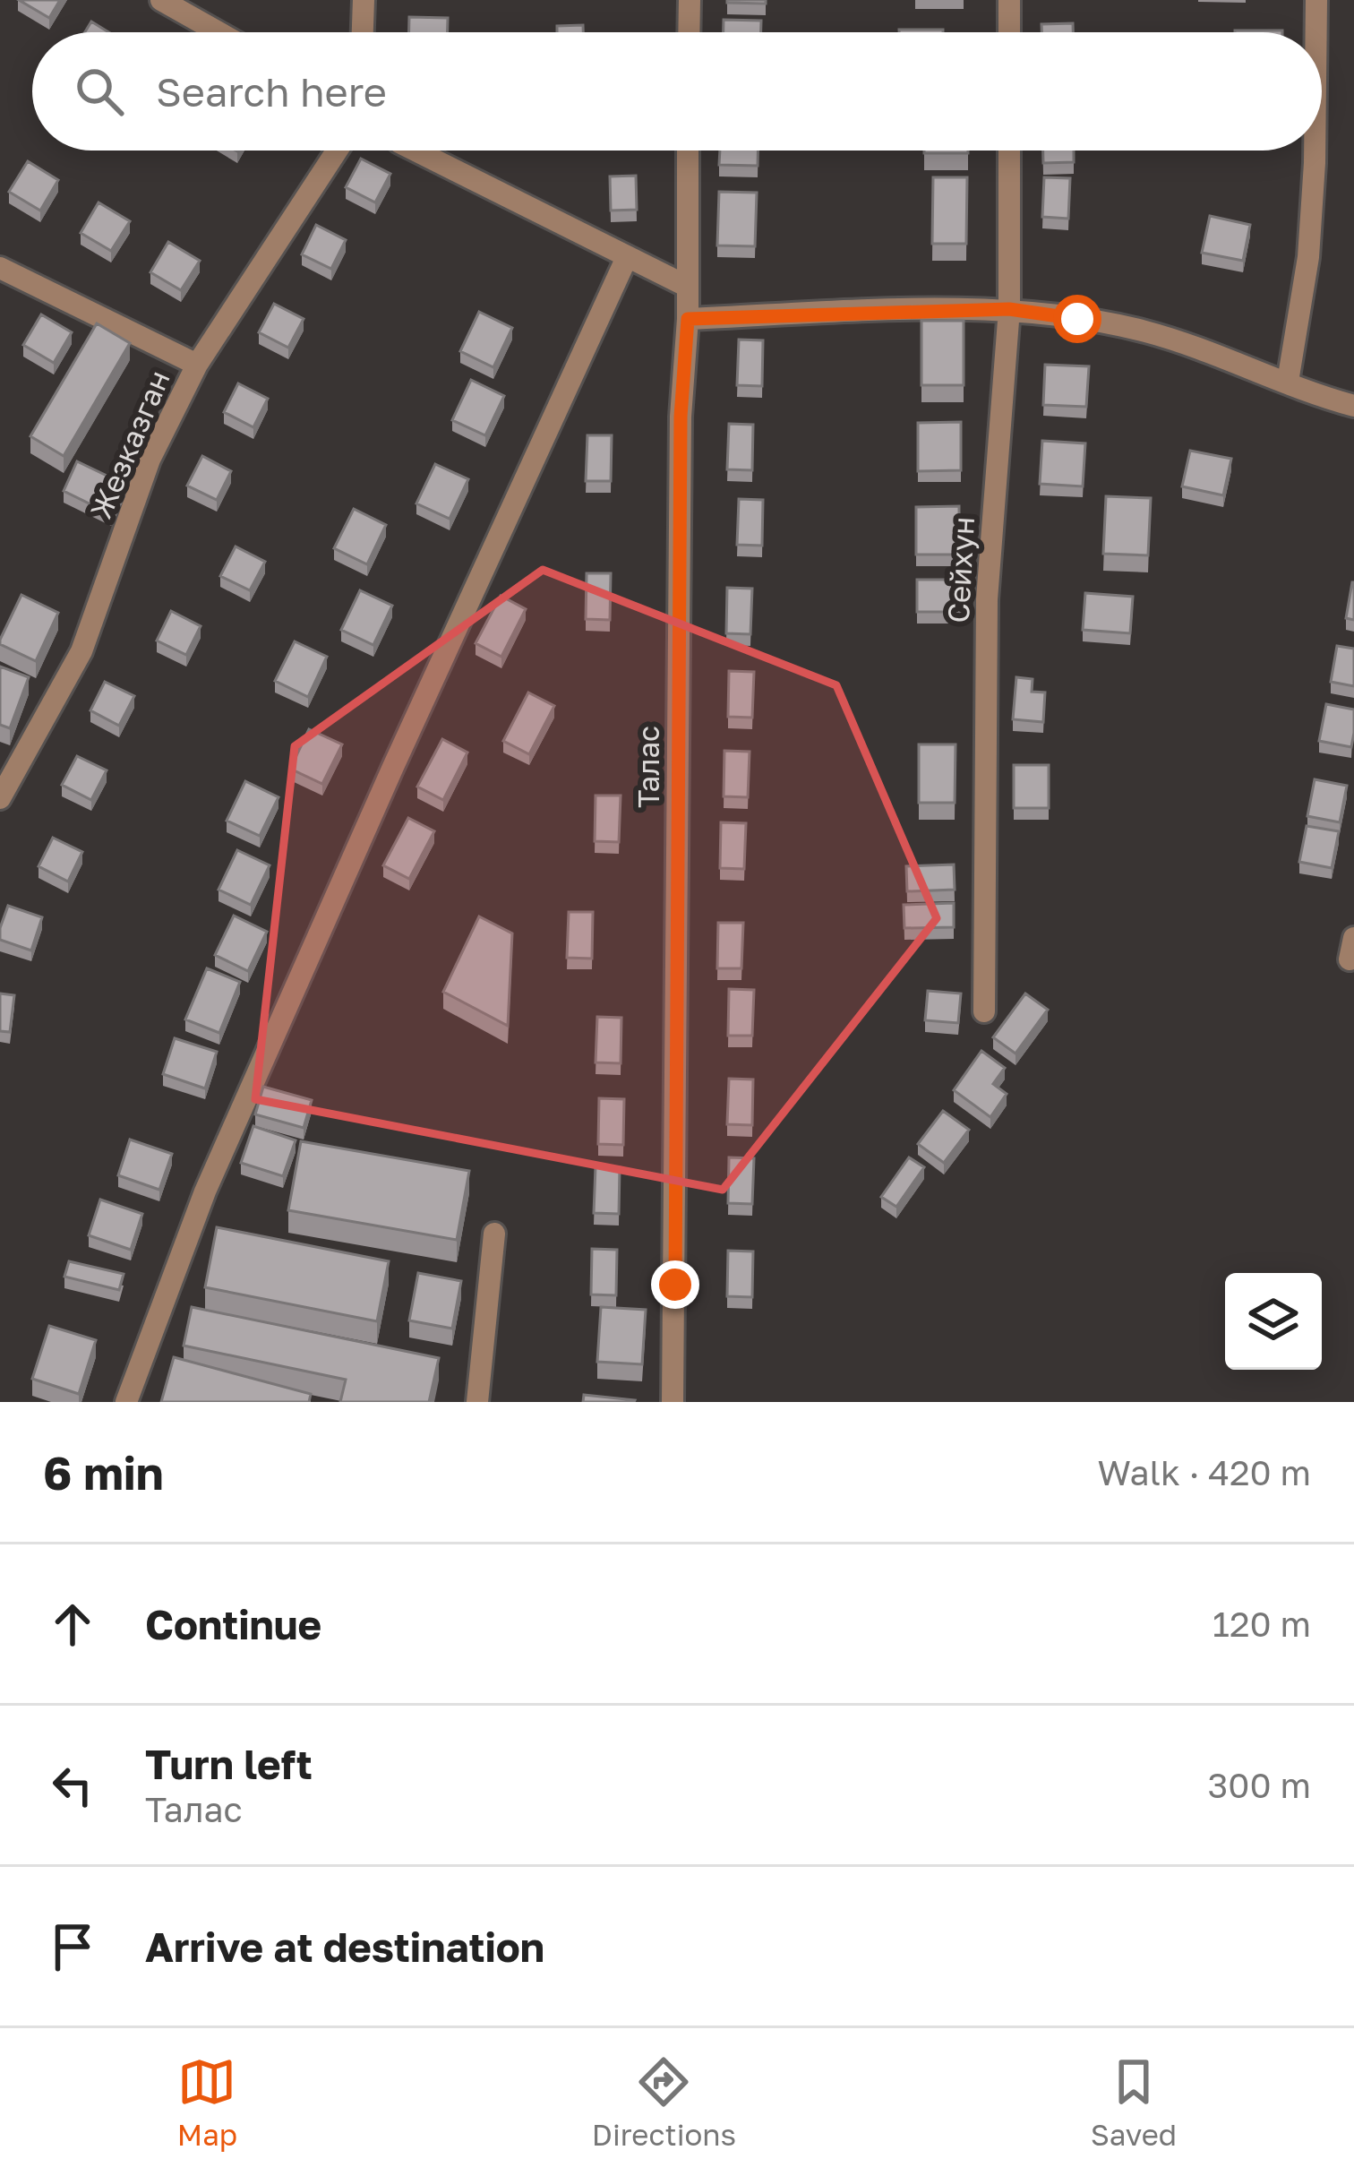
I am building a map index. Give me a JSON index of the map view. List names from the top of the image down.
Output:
{
  "streets": {
    "street": ["Жезказган", "Сейхун", "Талас"]
  },
  "page": {
    "search": "Search here",
    "heading": ["6 min", "Walk · 420 m"],
    "list": [
      ["Continue", "120 m"],
      ["Turn left", "Талас", "300 m"],
      "Arrive at destination"
    ],
    "nav": ["Map", "Directions", "Saved"]
  }
}
